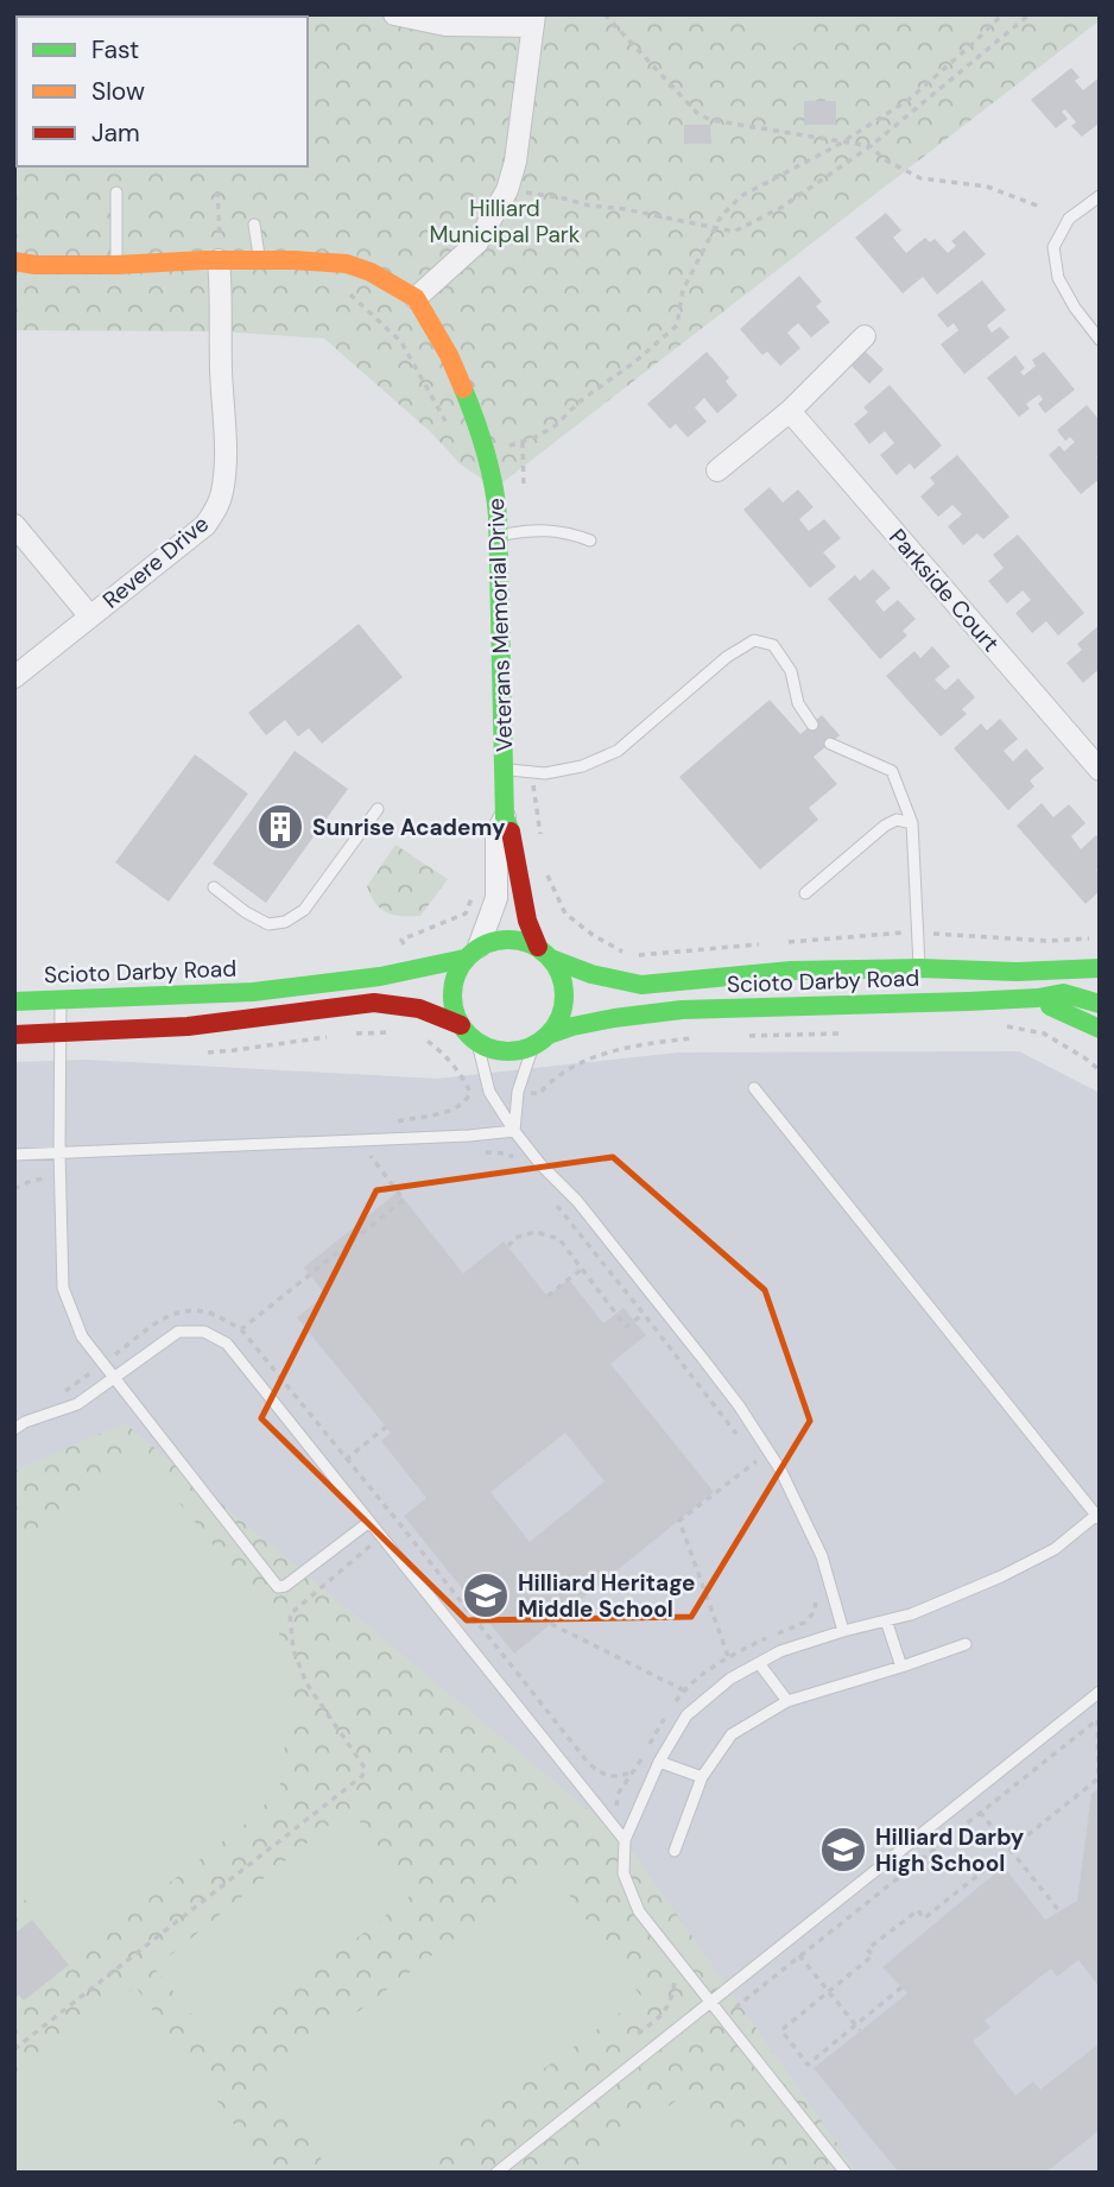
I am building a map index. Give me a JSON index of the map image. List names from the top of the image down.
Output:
{
  "streets": {
    "main road": ["Veterans Memorial Drive", "Scioto Darby Road"],
    "street": ["Revere Drive", "Parkside Court"]
  },
  "crossings": [
    ["Veterans Memorial Drive", "Scioto Darby Road"]
  ],
  "parks": ["Hilliard Municipal Park"],
  "places": {
    "building": ["Sunrise Academy"],
    "school or university": ["Hilliard Heritage Middle School", "Hilliard Darby High School"]
  },
  "legend": ["Fast", "Slow", "Jam"]
}
